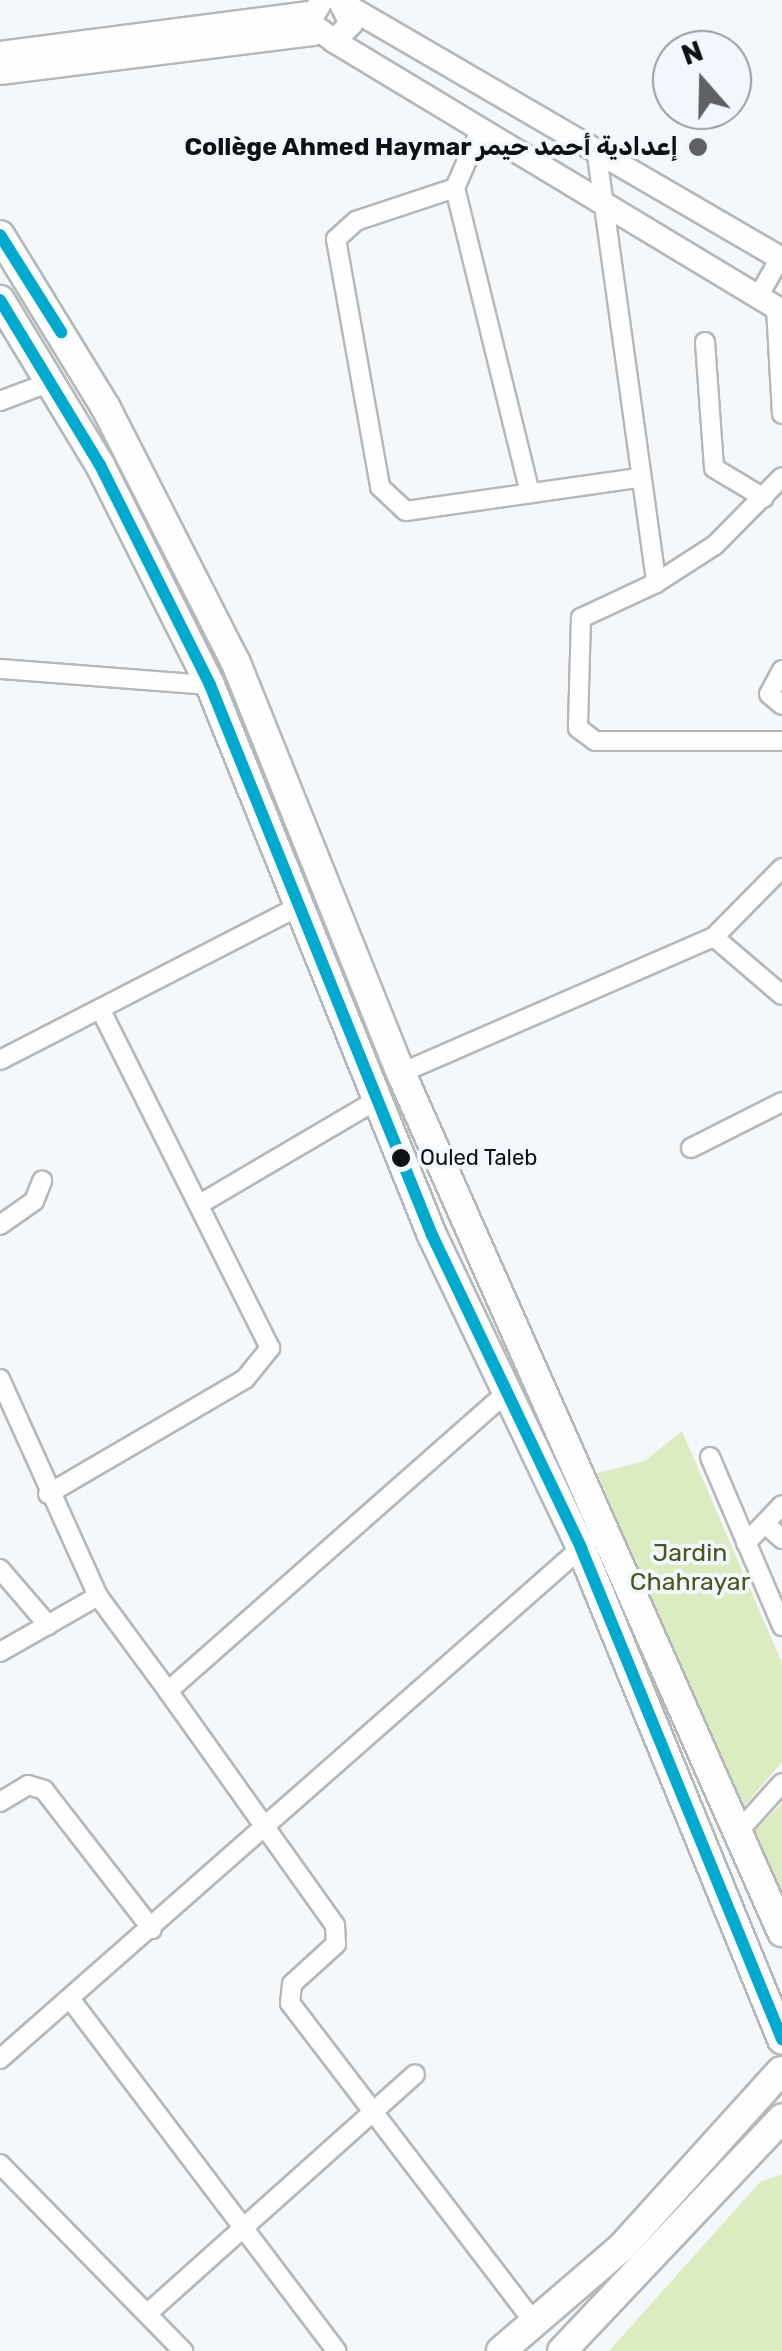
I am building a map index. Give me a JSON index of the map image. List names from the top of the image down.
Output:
{
  "parks": ["Jardin Chahrayar"],
  "places": ["Collège Ahmed Haymar إعدادية أحمد حيمر", "Ouled Taleb"],
  "north": "top"
}
